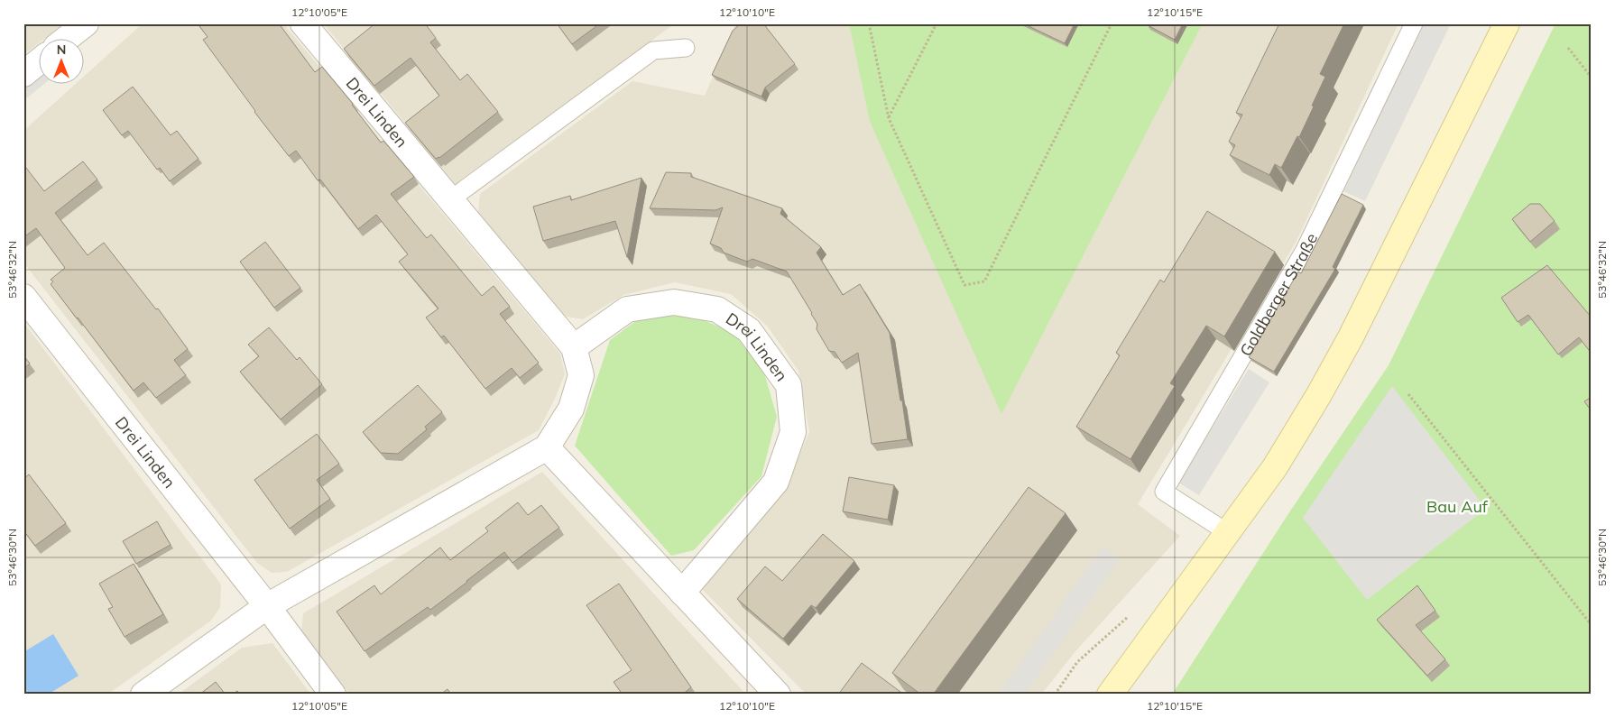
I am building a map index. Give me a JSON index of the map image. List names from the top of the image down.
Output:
{
  "streets": {
    "street": ["Drei Linden"],
    "lane": ["Goldberger Straße"]
  },
  "parks": ["Bau Auf"],
  "north": "top",
  "coordinates": [
    "12°10'05\"E",
    "12°10'10\"E",
    "12°10'15\"E",
    "53°46'32\"N",
    "53°46'30\"N"
  ]
}
